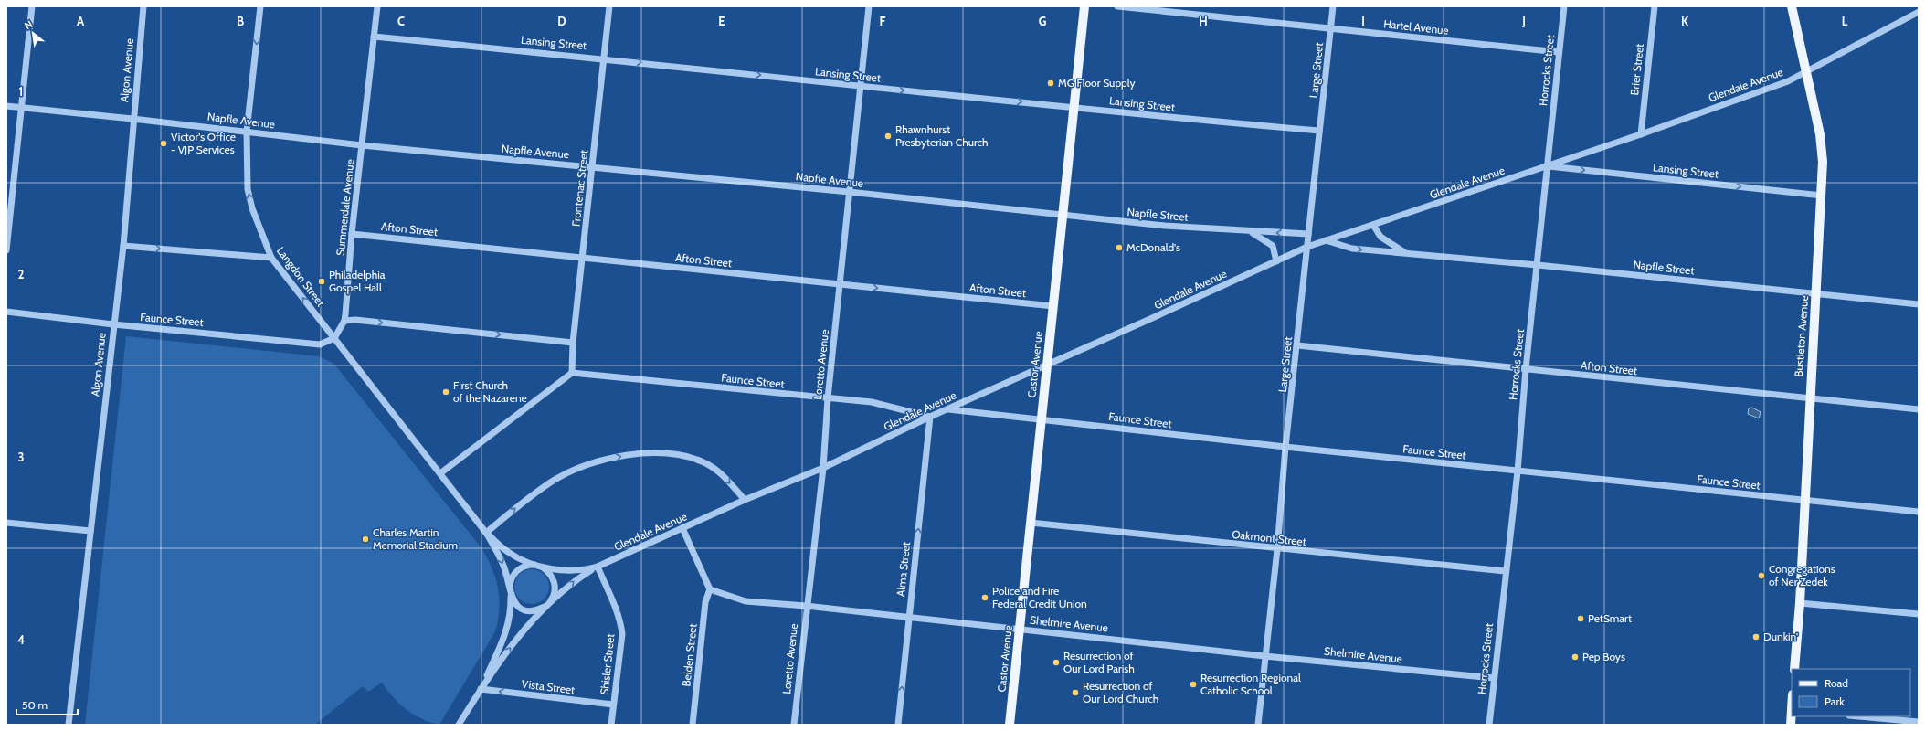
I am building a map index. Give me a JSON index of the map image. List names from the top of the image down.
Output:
{
  "streets": {
    "main road": ["Bustleton Avenue", "Castor Avenue"],
    "street": [
      "Hartel Avenue",
      "Lansing Street",
      "Brier Street",
      "Algon Avenue",
      "Large Street",
      "Horrocks Street",
      "Glendale Avenue",
      "Napfle Avenue",
      "Frontenac Street",
      "Summerdale Avenue",
      "Napfle Street",
      "Afton Street",
      "Langdon Street",
      "Faunce Street",
      "Loretto Avenue",
      "Oakmont Street",
      "Alma Street",
      "Shelmire Avenue",
      "Belden Street",
      "Shisler Street",
      "Vista Street"
    ]
  },
  "crossings": [
    ["Hartel Avenue", "Large Street"],
    ["Hartel Avenue", "Horrocks Street"],
    ["Lansing Street", "Large Street"],
    ["Lansing Street", "Horrocks Street"],
    ["Lansing Street", "Glendale Avenue"],
    ["Lansing Street", "Frontenac Street"],
    ["Lansing Street", "Summerdale Avenue"],
    ["Lansing Street", "Bustleton Avenue"],
    ["Lansing Street", "Loretto Avenue"],
    ["Lansing Street", "Castor Avenue"],
    ["Brier Street", "Glendale Avenue"],
    ["Algon Avenue", "Napfle Avenue"],
    ["Algon Avenue", "Faunce Street"],
    ["Large Street", "Glendale Avenue"],
    ["Large Street", "Napfle Street"],
    ["Large Street", "Afton Street"],
    ["Large Street", "Faunce Street"],
    ["Large Street", "Oakmont Street"],
    ["Large Street", "Shelmire Avenue"],
    ["Horrocks Street", "Glendale Avenue"],
    ["Horrocks Street", "Napfle Street"],
    ["Horrocks Street", "Afton Street"],
    ["Horrocks Street", "Faunce Street"],
    ["Horrocks Street", "Oakmont Street"],
    ["Horrocks Street", "Shelmire Avenue"],
    ["Glendale Avenue", "Napfle Street"],
    ["Glendale Avenue", "Faunce Street"],
    ["Glendale Avenue", "Bustleton Avenue"],
    ["Glendale Avenue", "Loretto Avenue"],
    ["Glendale Avenue", "Castor Avenue"],
    ["Glendale Avenue", "Alma Street"],
    ["Glendale Avenue", "Shisler Street"],
    ["Glendale Avenue", "Vista Street"],
    ["Napfle Avenue", "Frontenac Street"],
    ["Napfle Avenue", "Summerdale Avenue"],
    ["Napfle Avenue", "Napfle Street"],
    ["Napfle Avenue", "Langdon Street"],
    ["Napfle Avenue", "Loretto Avenue"],
    ["Napfle Avenue", "Castor Avenue"],
    ["Frontenac Street", "Afton Street"],
    ["Frontenac Street", "Faunce Street"],
    ["Summerdale Avenue", "Afton Street"],
    ["Summerdale Avenue", "Langdon Street"],
    ["Summerdale Avenue", "Faunce Street"],
    ["Napfle Street", "Bustleton Avenue"],
    ["Napfle Street", "Castor Avenue"],
    ["Afton Street", "Bustleton Avenue"],
    ["Afton Street", "Loretto Avenue"],
    ["Afton Street", "Castor Avenue"],
    ["Langdon Street", "Faunce Street"],
    ["Faunce Street", "Bustleton Avenue"],
    ["Faunce Street", "Loretto Avenue"],
    ["Faunce Street", "Castor Avenue"],
    ["Faunce Street", "Alma Street"],
    ["Loretto Avenue", "Shelmire Avenue"],
    ["Castor Avenue", "Oakmont Street"],
    ["Castor Avenue", "Shelmire Avenue"],
    ["Alma Street", "Shelmire Avenue"],
    ["Shelmire Avenue", "Belden Street"],
    ["Shisler Street", "Vista Street"]
  ],
  "one_way": ["Lansing Street", "Alma Street", "Vista Street"],
  "places": [
    "MG Floor Supply",
    "Rhawnhurst Presbyterian Church",
    "Victor's Office - VJP Services",
    "McDonald's",
    "Philadelphia Gospel Hall",
    "First Church of the Nazarene",
    "Charles Martin Memorial Stadium",
    "Congregations of Ner Zedek",
    "Police and Fire Federal Credit Union",
    "PetSmart",
    "Dunkin'",
    "Pep Boys",
    "Resurrection of Our Lord Parish",
    "Resurrection Regional Catholic School",
    "Resurrection of Our Lord Church"
  ],
  "legend": ["Road", "Park"],
  "scale_bar": "50 m",
  "north": "top left",
  "grid": {
    "columns": [
      "A",
      "B",
      "C",
      "D",
      "E",
      "F",
      "G",
      "H",
      "I",
      "J",
      "K",
      "L"
    ],
    "rows": [
      "1",
      "2",
      "3",
      "4"
    ]
  }
}
